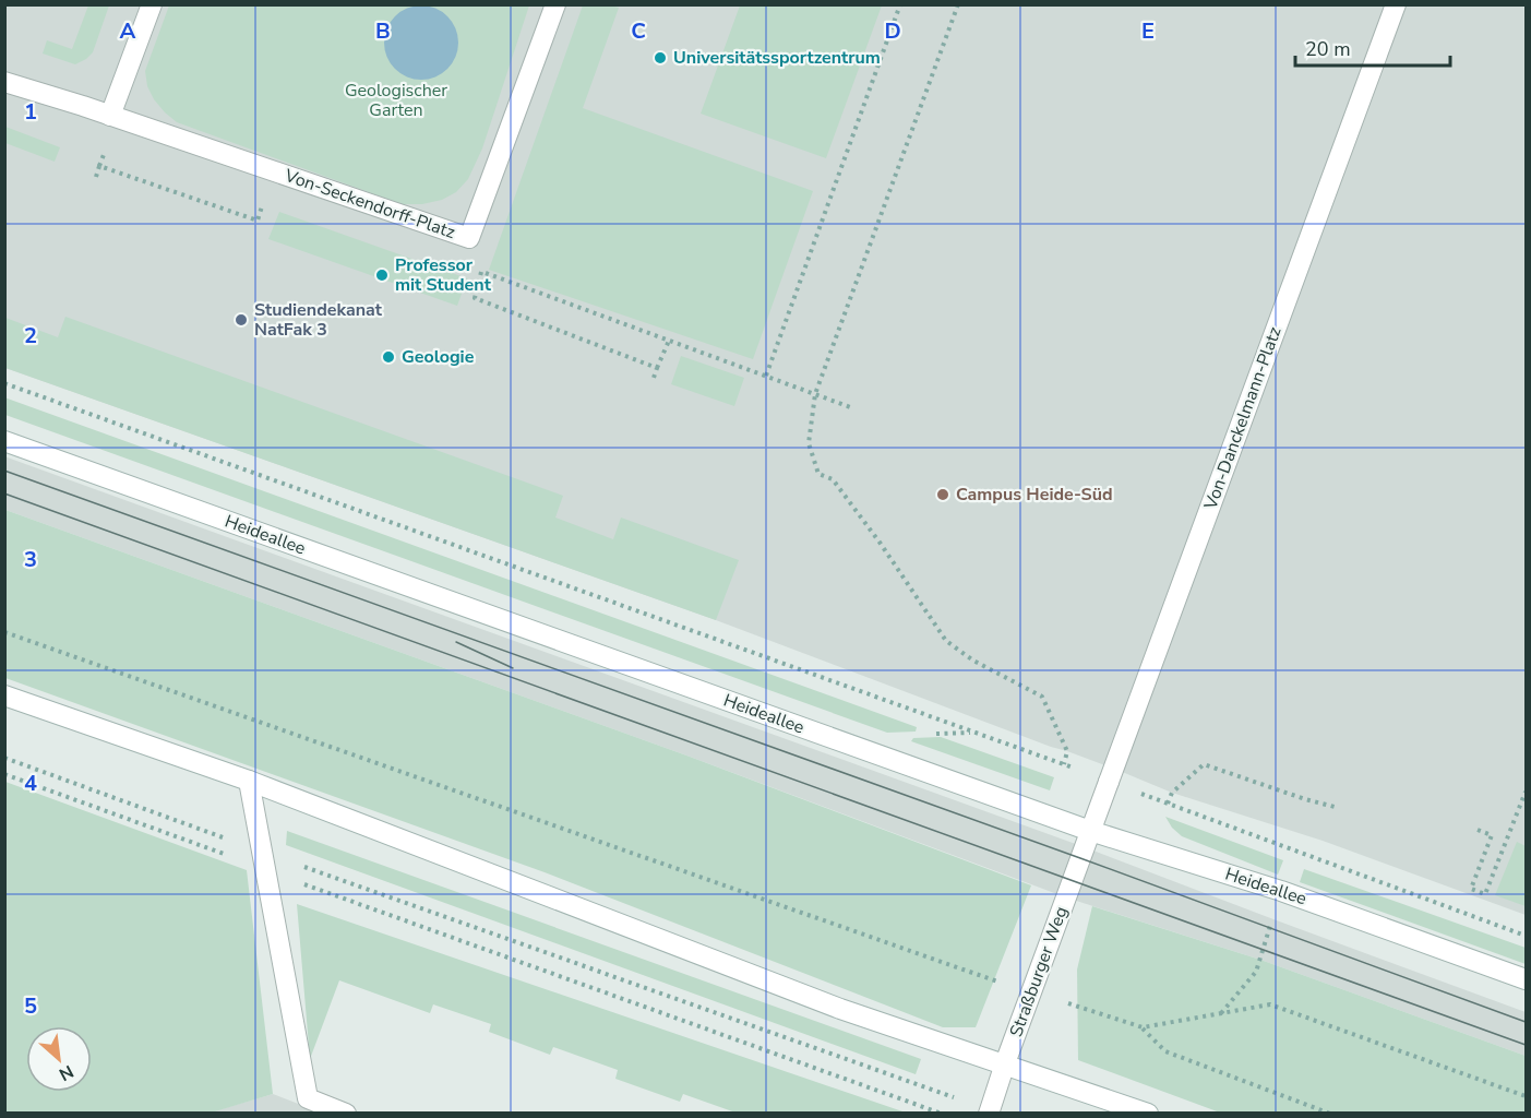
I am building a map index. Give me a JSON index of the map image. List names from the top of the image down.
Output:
{
  "streets": {
    "main road": [
      "Von-Seckendorff-Platz",
      "Von-Danckelmann-Platz",
      "Heideallee",
      "Straßburger Weg"
    ]
  },
  "crossings": [
    ["Von-Danckelmann-Platz", "Heideallee"],
    ["Von-Danckelmann-Platz", "Straßburger Weg"],
    ["Heideallee", "Straßburger Weg"]
  ],
  "parks": ["Geologischer Garten"],
  "places": [
    "Universitätssportzentrum",
    "Professor mit Student",
    "Studiendekanat NatFak 3",
    "Geologie",
    "Campus Heide-Süd"
  ],
  "scale_bar": "20 m",
  "north": "bottom right",
  "grid": {
    "columns": [
      "A",
      "B",
      "C",
      "D",
      "E"
    ],
    "rows": [
      "1",
      "2",
      "3",
      "4",
      "5"
    ]
  }
}
